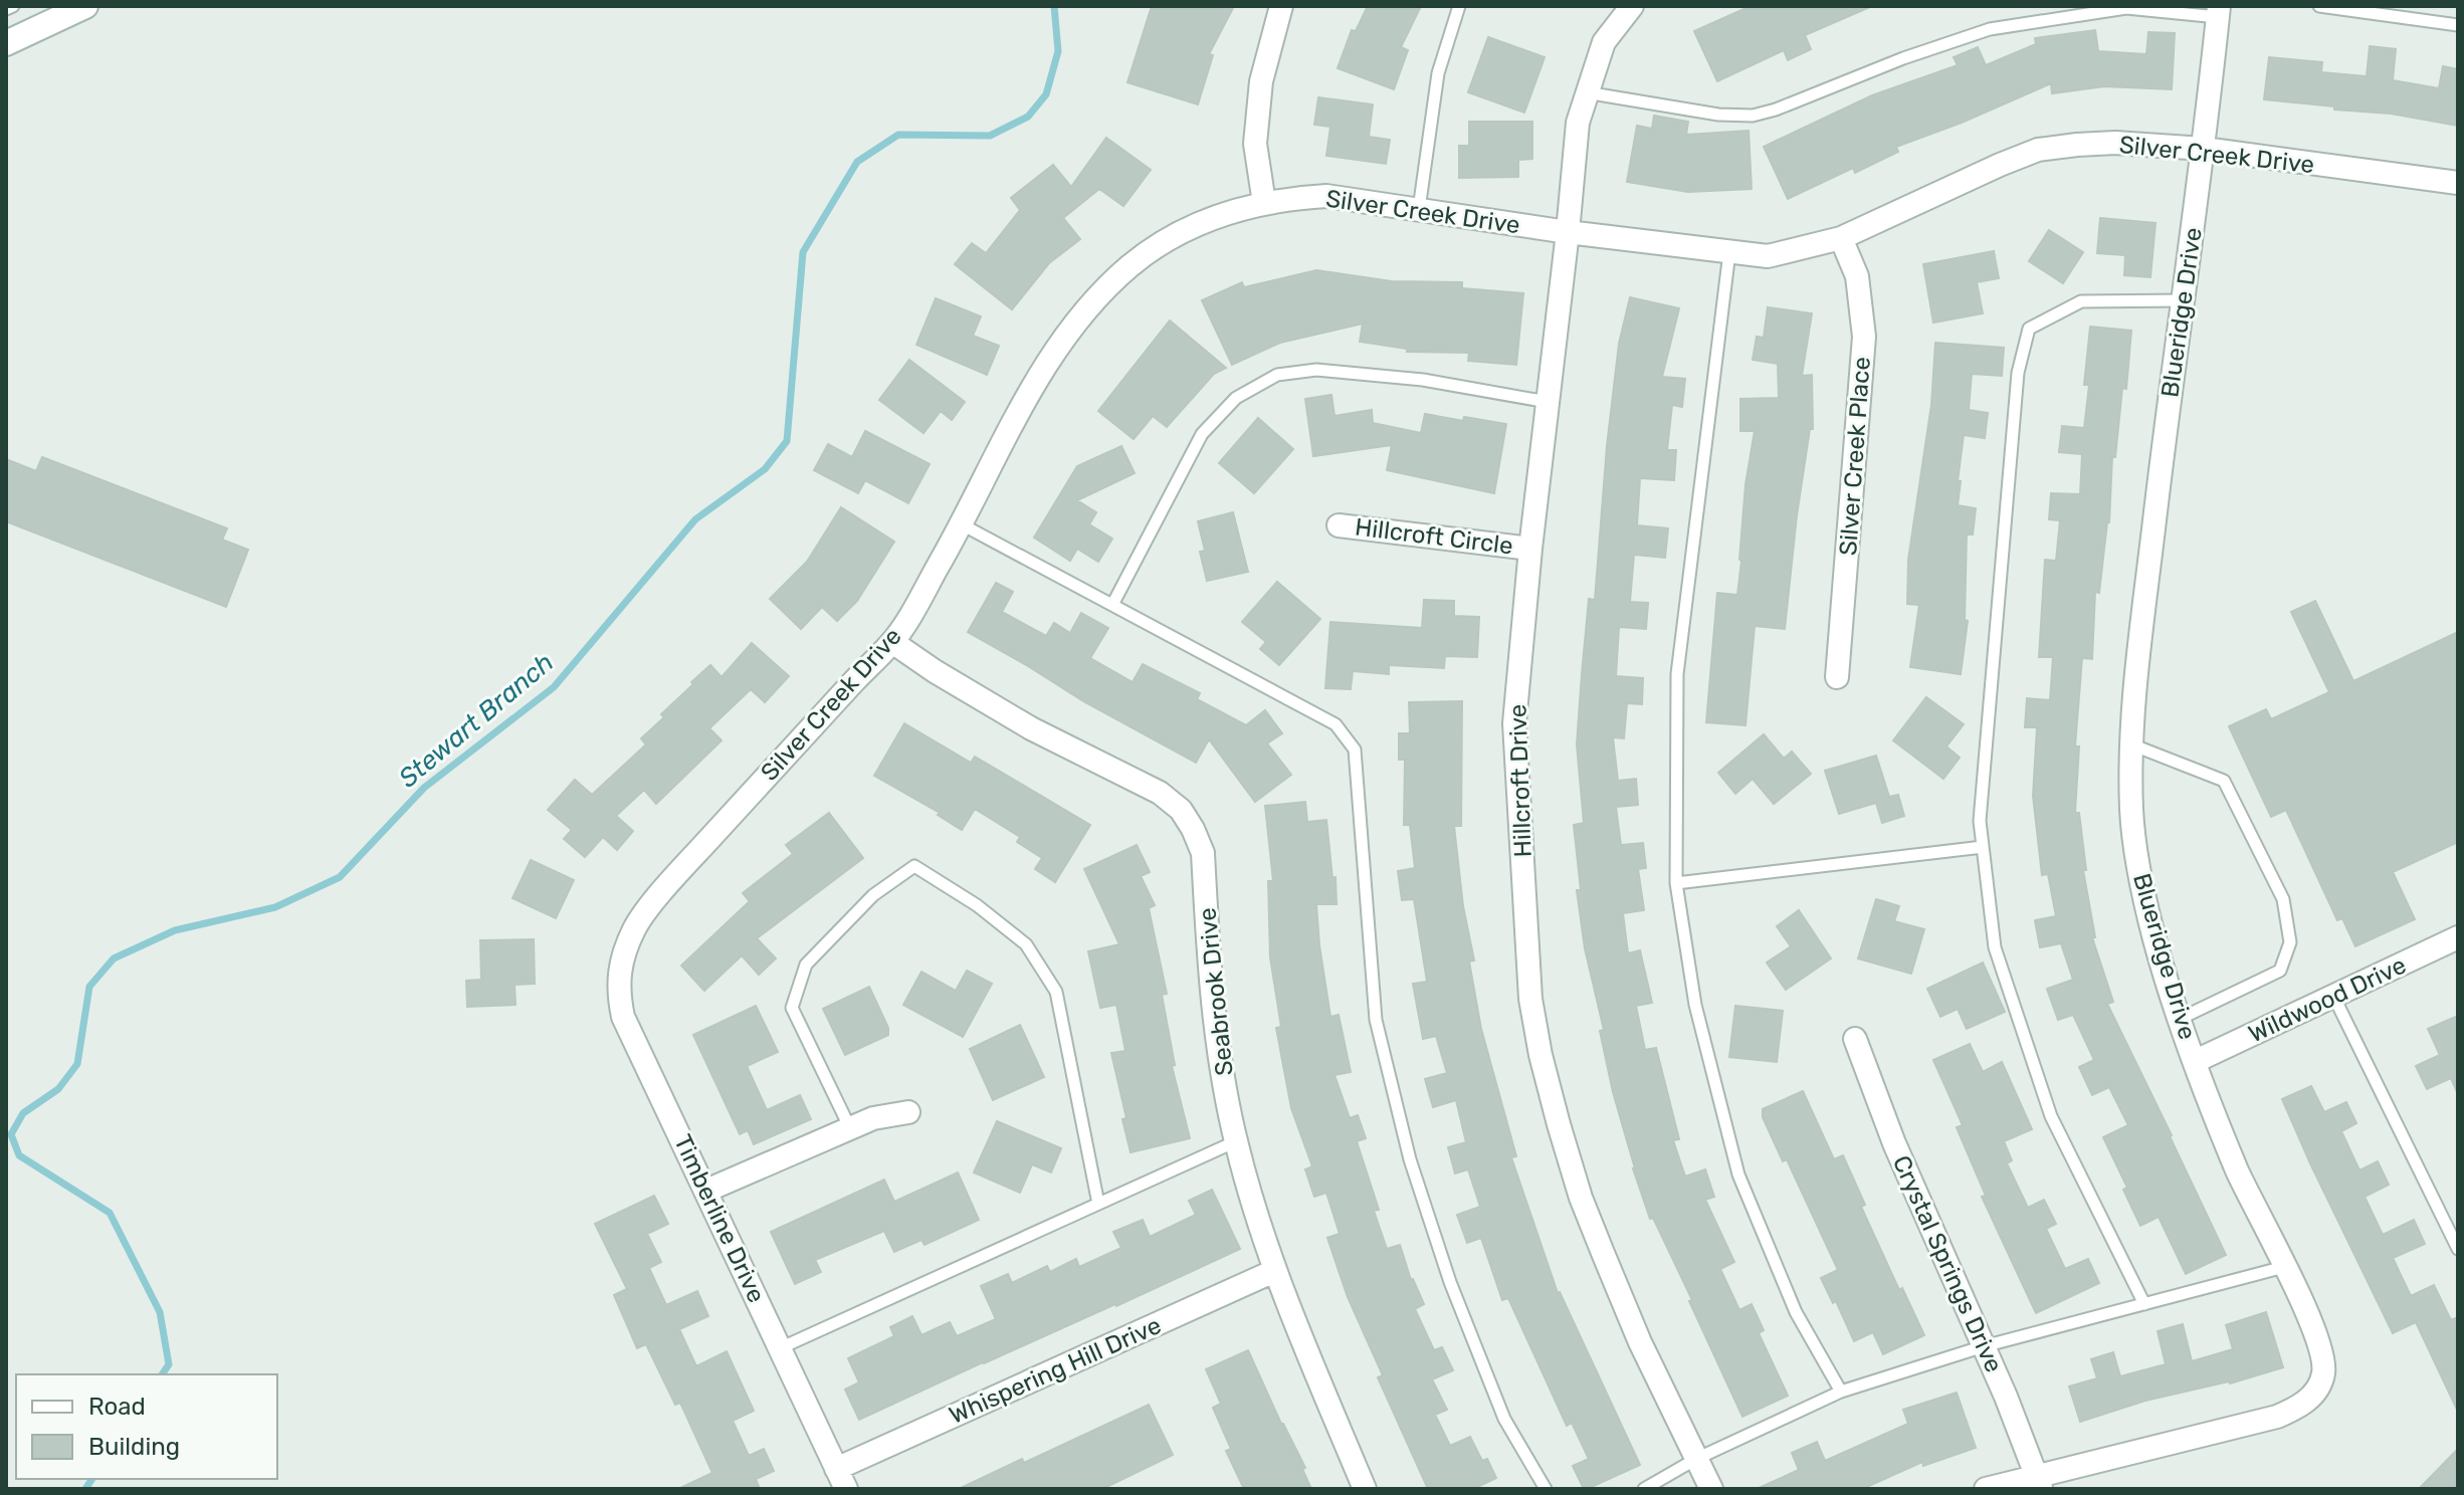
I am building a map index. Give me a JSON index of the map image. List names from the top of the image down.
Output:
{
  "streets": {
    "street": [
      "Silver Creek Drive",
      "Blueridge Drive",
      "Silver Creek Place",
      "Hillcroft Circle",
      "Hillcroft Drive",
      "Seabrook Drive",
      "Wildwood Drive",
      "Timberline Drive",
      "Crystal Springs Drive",
      "Whispering Hill Drive"
    ]
  },
  "crossings": [
    ["Silver Creek Drive", "Blueridge Drive"],
    ["Silver Creek Drive", "Silver Creek Place"],
    ["Silver Creek Drive", "Hillcroft Drive"],
    ["Silver Creek Drive", "Seabrook Drive"],
    ["Silver Creek Drive", "Timberline Drive"],
    ["Blueridge Drive", "Wildwood Drive"],
    ["Blueridge Drive", "Crystal Springs Drive"],
    ["Hillcroft Circle", "Hillcroft Drive"],
    ["Seabrook Drive", "Whispering Hill Drive"],
    ["Timberline Drive", "Whispering Hill Drive"]
  ],
  "water": ["Stewart Branch"],
  "legend": ["Road", "Building"]
}
